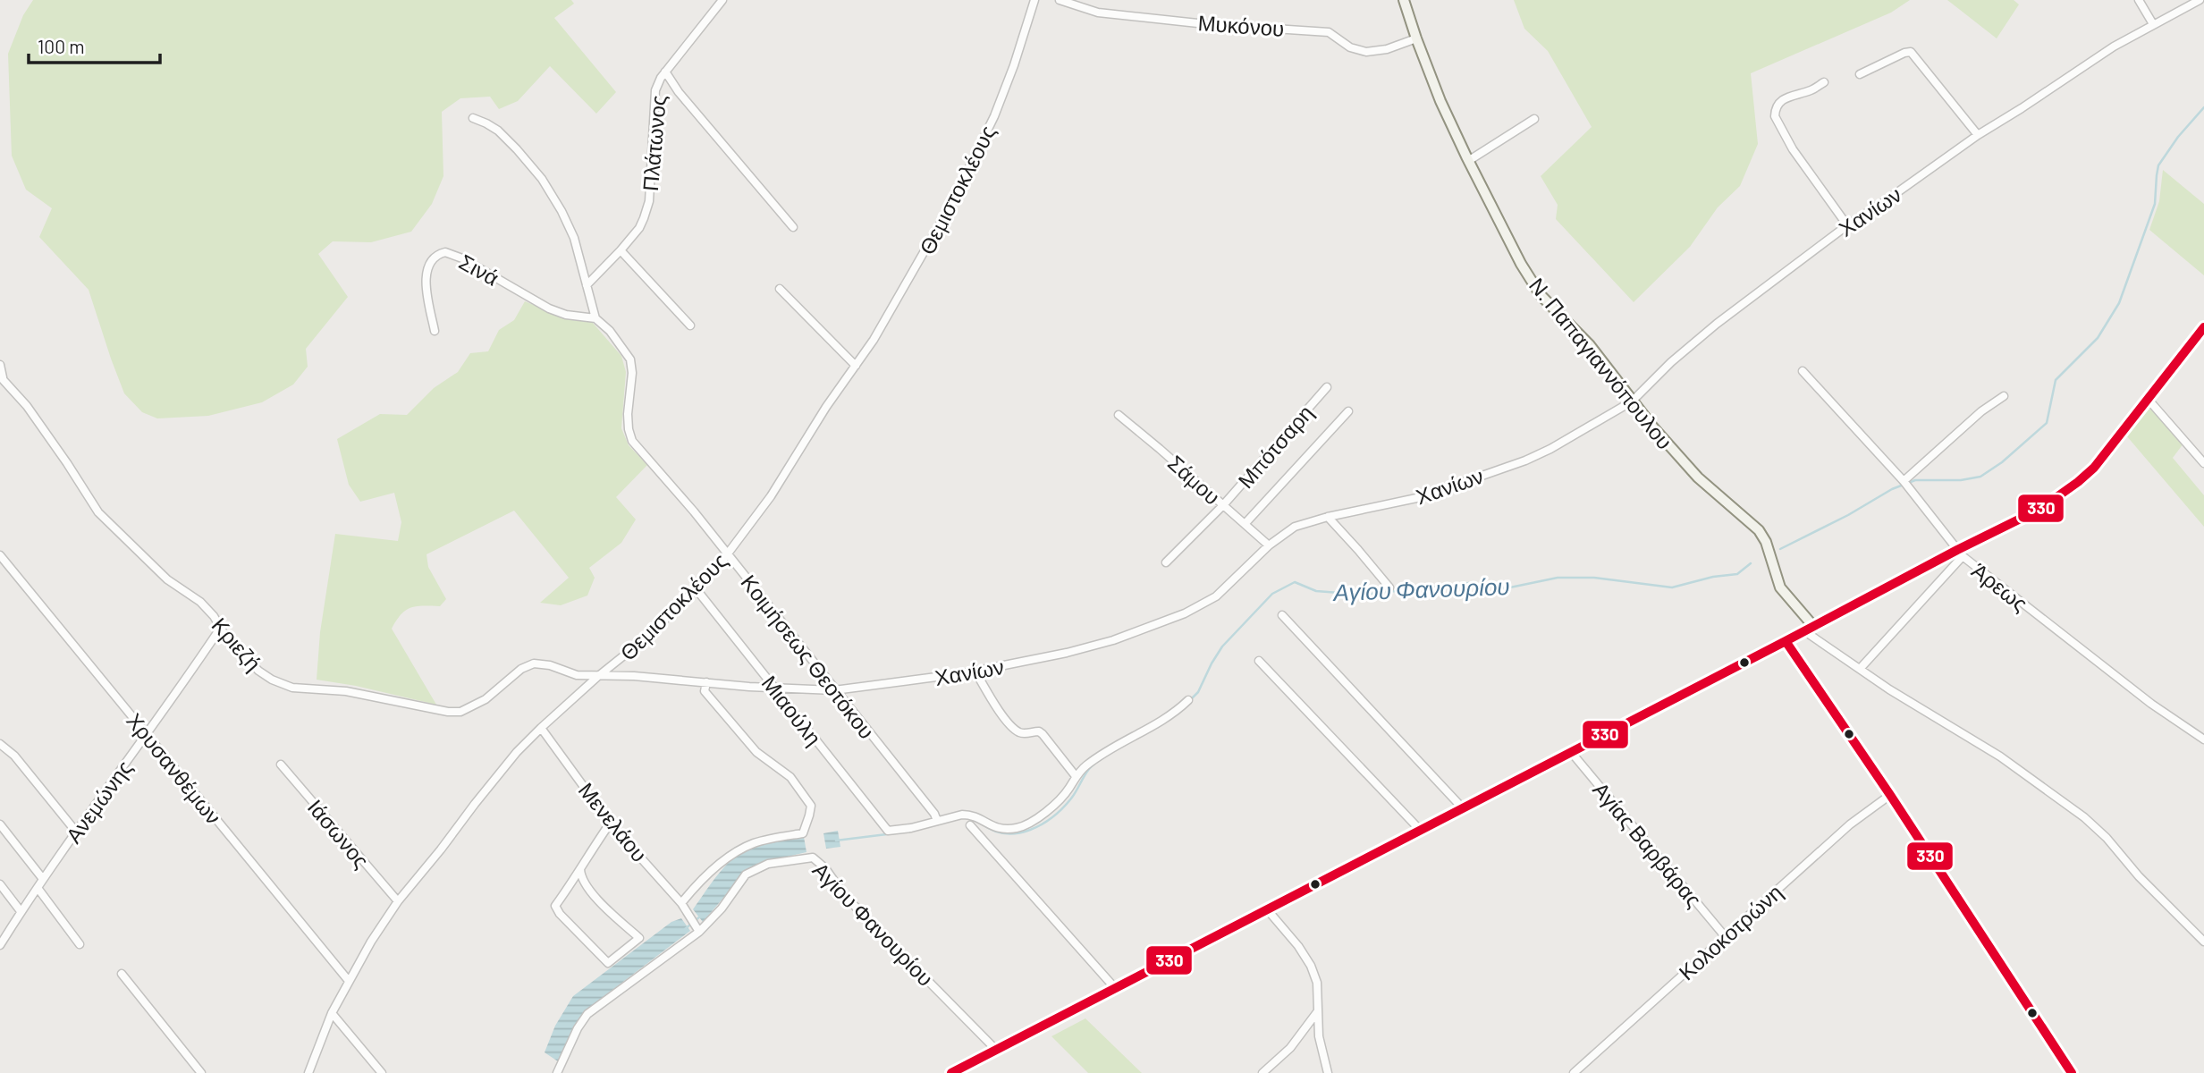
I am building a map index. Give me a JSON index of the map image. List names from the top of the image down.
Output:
{
  "streets": {
    "main road": ["Ν. Παπαγιαννόπουλου"],
    "street": [
      "Μυκόνου",
      "Πλάτωνος",
      "Θεμιστοκλέους",
      "Χανίων",
      "Σινά",
      "Μπότσαρη",
      "Σάμου",
      "Άρεως",
      "Κριεζή",
      "Κοιμήσεως Θεοτόκου",
      "Μιαούλη",
      "Χρυσανθέμων",
      "Ανεμώνης",
      "Μενελάου",
      "Ιάσωνος",
      "Αγίας Βαρβάρας",
      "Αγίου Φανουρίου",
      "Κολοκοτρώνη"
    ]
  },
  "crossings": [
    ["Μυκόνου", "Ν. Παπαγιαννόπουλου"],
    ["Πλάτωνος", "Κοιμήσεως Θεοτόκου"],
    ["Θεμιστοκλέους", "Χανίων"],
    ["Θεμιστοκλέους", "Κριεζή"],
    ["Θεμιστοκλέους", "Κοιμήσεως Θεοτόκου"],
    ["Θεμιστοκλέους", "Μιαούλη"],
    ["Θεμιστοκλέους", "Χρυσανθέμων"],
    ["Θεμιστοκλέους", "Μενελάου"],
    ["Θεμιστοκλέους", "Ιάσωνος"],
    ["Χανίων", "Ν. Παπαγιαννόπουλου"],
    ["Χανίων", "Σάμου"],
    ["Χανίων", "Κριεζή"],
    ["Χανίων", "Κοιμήσεως Θεοτόκου"],
    ["Χανίων", "Μιαούλη"],
    ["Σινά", "Κοιμήσεως Θεοτόκου"],
    ["Μπότσαρη", "Σάμου"],
    ["Κριεζή", "Ανεμώνης"],
    ["Κοιμήσεως Θεοτόκου", "Μιαούλη"],
    ["Χρυσανθέμων", "Ανεμώνης"],
    ["Μενελάου", "Αγίου Φανουρίου"],
    ["Αγίας Βαρβάρας", "Κολοκοτρώνη"]
  ],
  "water": ["Αγίου Φανουρίου"],
  "lines": ["transit line 330"],
  "scale_bar": "100 m"
}
